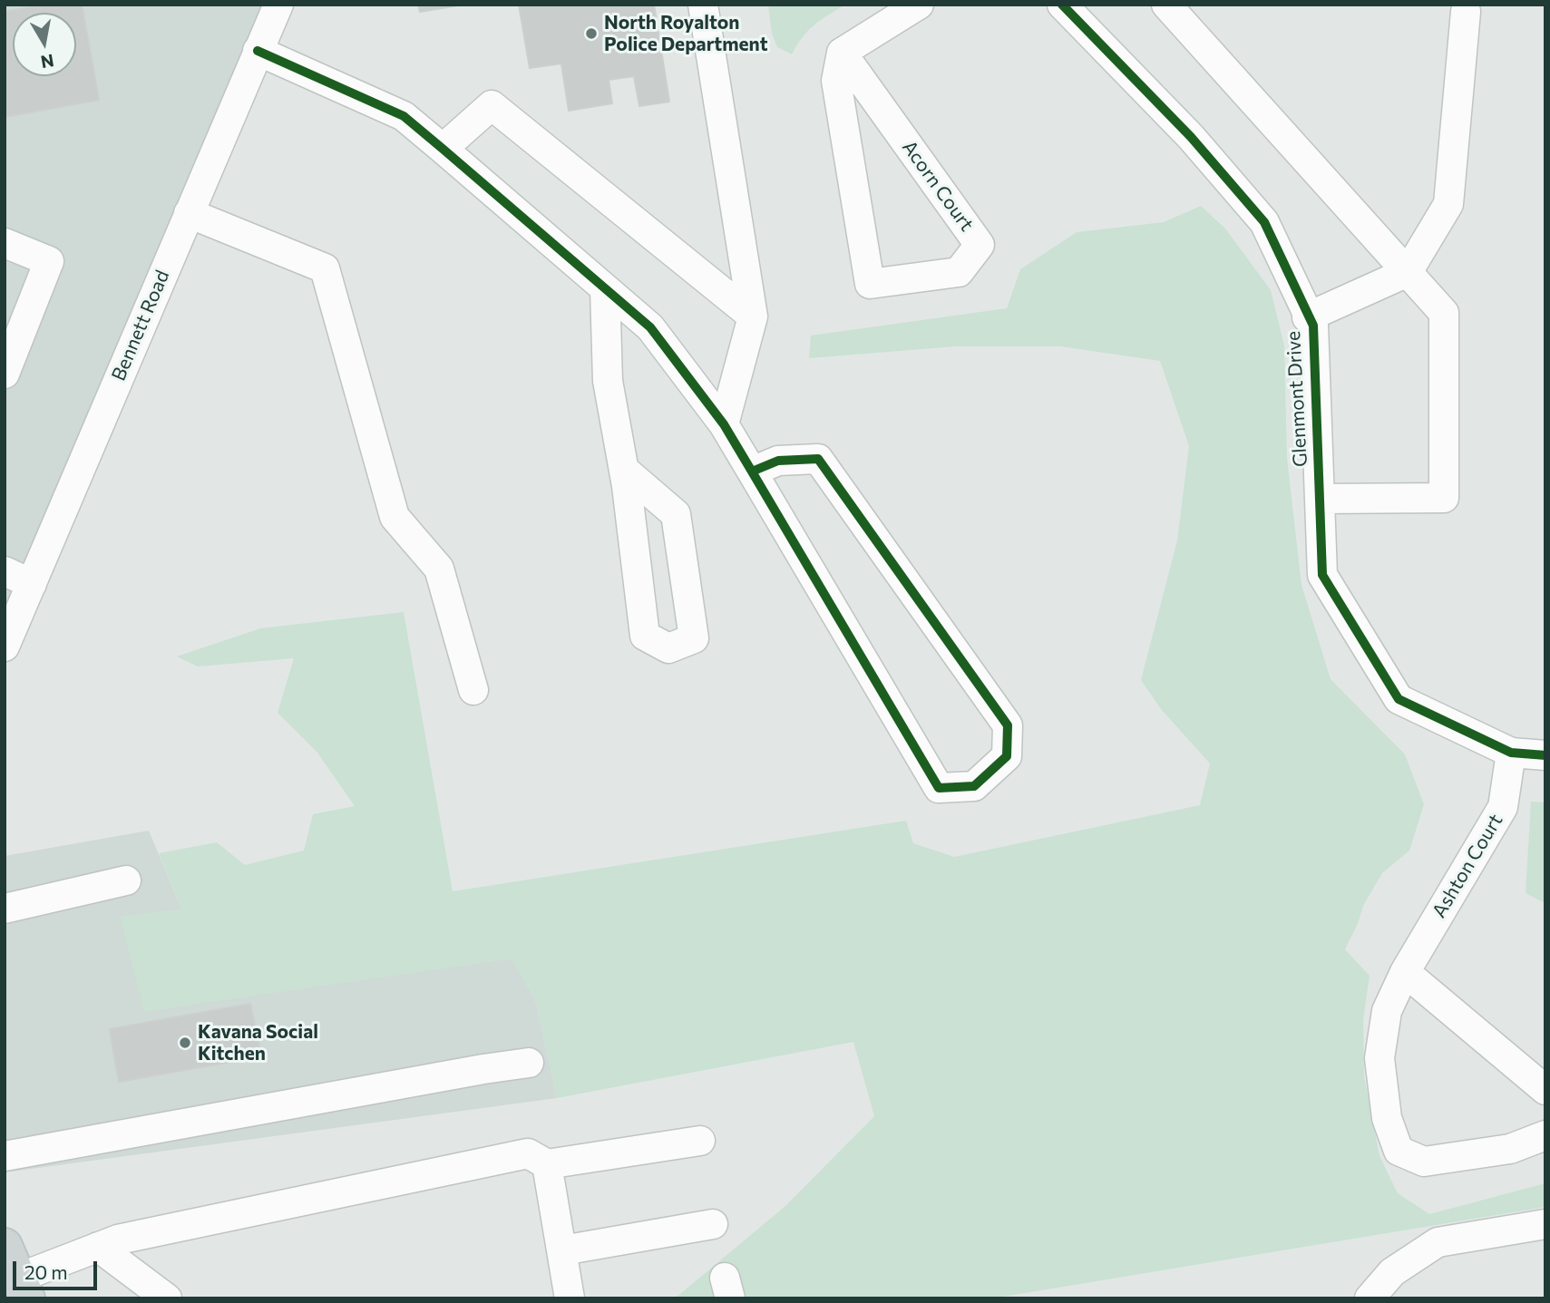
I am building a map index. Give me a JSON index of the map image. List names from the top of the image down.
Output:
{
  "streets": {
    "street": [
      "Acorn Court",
      "Bennett Road",
      "Glenmont Drive",
      "Ashton Court"
    ]
  },
  "crossings": [
    ["Glenmont Drive", "Ashton Court"]
  ],
  "places": ["North Royalton Police Department", "Kavana Social Kitchen"],
  "scale_bar": "20 m",
  "north": "bottom"
}
